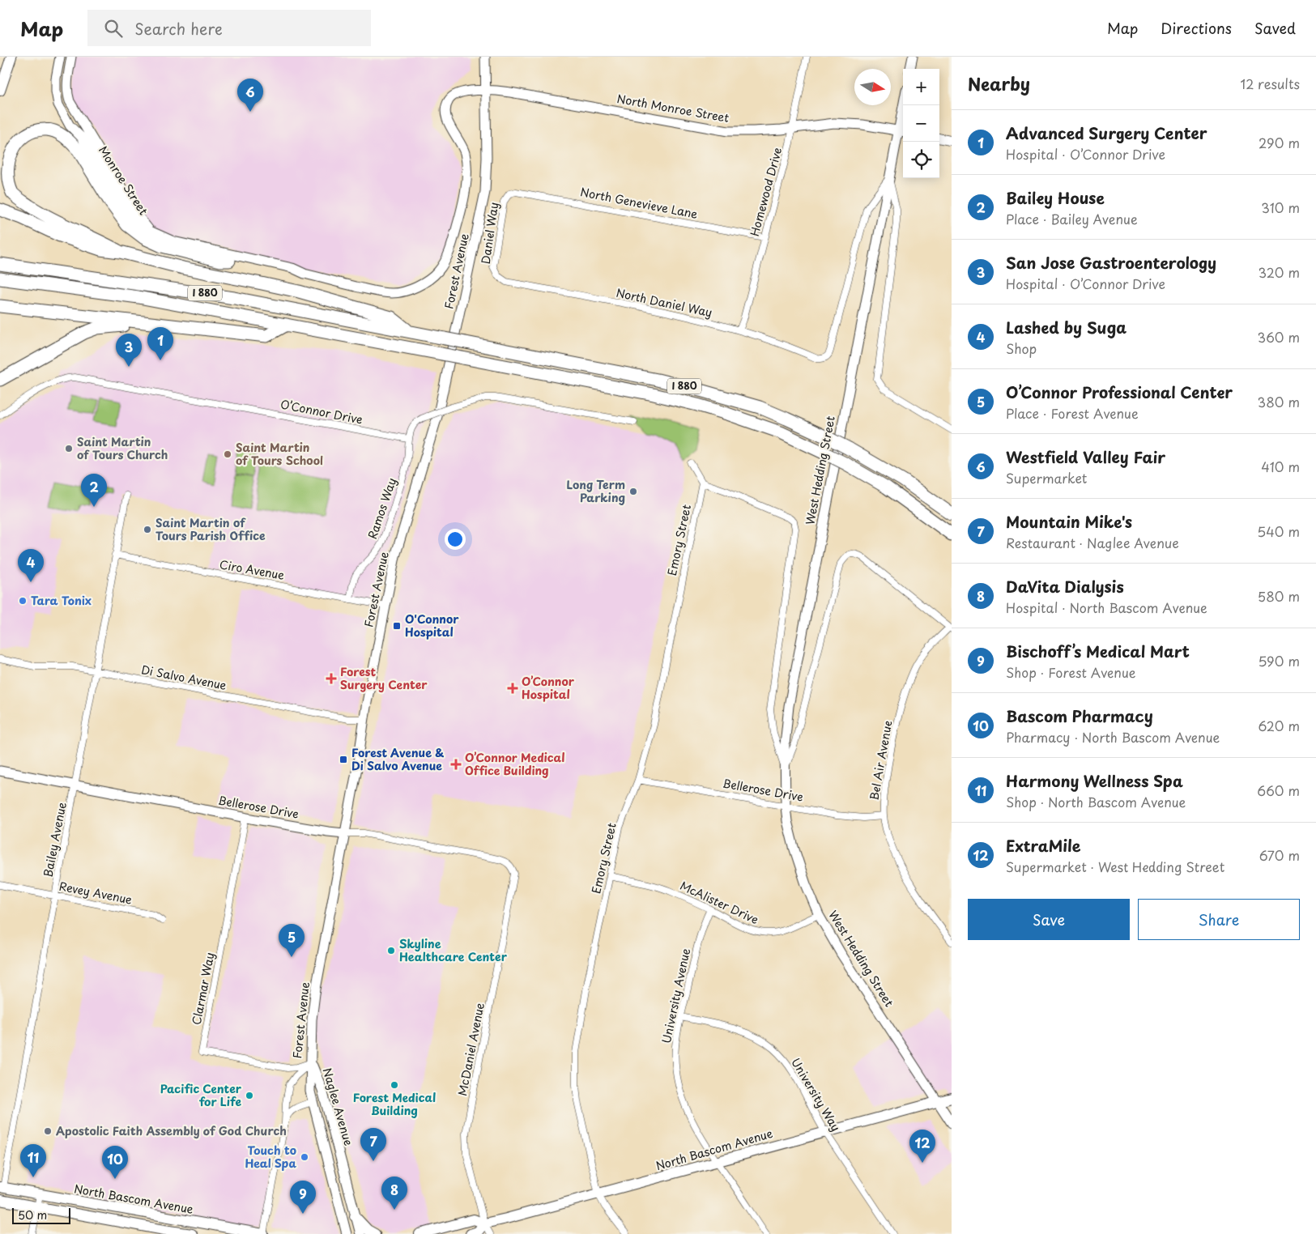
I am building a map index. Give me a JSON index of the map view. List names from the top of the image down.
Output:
{
  "streets": {
    "highway": ["I 880"],
    "main road": [
      "North Monroe Street",
      "Monroe Street",
      "Forest Avenue",
      "West Hedding Street",
      "Bellerose Drive",
      "Naglee Avenue",
      "North Bascom Avenue"
    ],
    "street": [
      "Homewood Drive",
      "North Genevieve Lane",
      "Daniel Way",
      "North Daniel Way",
      "O’Connor Drive",
      "Ramos Way",
      "Emory Street",
      "Ciro Avenue",
      "Di Salvo Avenue",
      "Bel Air Avenue",
      "Bailey Avenue",
      "Revey Avenue",
      "McAlister Drive",
      "Clarmar Way",
      "University Avenue",
      "McDaniel Avenue",
      "University Way"
    ]
  },
  "crossings": [
    ["North Monroe Street", "Monroe Street"],
    ["North Monroe Street", "Homewood Drive"],
    ["North Monroe Street", "Forest Avenue"],
    ["North Monroe Street", "West Hedding Street"],
    ["Monroe Street", "Forest Avenue"],
    ["Homewood Drive", "North Genevieve Lane"],
    ["Homewood Drive", "North Daniel Way"],
    ["North Genevieve Lane", "Daniel Way"],
    ["Daniel Way", "North Daniel Way"],
    ["Forest Avenue", "Ciro Avenue"],
    ["Forest Avenue", "Di Salvo Avenue"],
    ["Forest Avenue", "Bellerose Drive"],
    ["Forest Avenue", "Clarmar Way"],
    ["Forest Avenue", "Naglee Avenue"],
    ["Forest Avenue", "North Bascom Avenue"],
    ["North Daniel Way", "West Hedding Street"],
    ["O’Connor Drive", "Ramos Way"],
    ["West Hedding Street", "Emory Street"],
    ["West Hedding Street", "Bel Air Avenue"],
    ["West Hedding Street", "Bellerose Drive"],
    ["West Hedding Street", "McAlister Drive"],
    ["West Hedding Street", "North Bascom Avenue"],
    ["Ramos Way", "Ciro Avenue"],
    ["Emory Street", "Bellerose Drive"],
    ["Emory Street", "McAlister Drive"],
    ["Emory Street", "North Bascom Avenue"],
    ["Ciro Avenue", "Bailey Avenue"],
    ["Di Salvo Avenue", "Bailey Avenue"],
    ["Bel Air Avenue", "Bellerose Drive"],
    ["Bellerose Drive", "Bailey Avenue"],
    ["Bellerose Drive", "Clarmar Way"],
    ["Bellerose Drive", "McDaniel Avenue"],
    ["Bailey Avenue", "Revey Avenue"],
    ["Bailey Avenue", "North Bascom Avenue"],
    ["McAlister Drive", "University Avenue"],
    ["Clarmar Way", "Naglee Avenue"],
    ["University Avenue", "University Way"],
    ["University Avenue", "North Bascom Avenue"],
    ["McDaniel Avenue", "North Bascom Avenue"],
    ["University Way", "North Bascom Avenue"]
  ],
  "places": {
    "other": [
      "Saint Martin of Tours Church",
      "Saint Martin of Tours School",
      "Long Term Parking",
      "Saint Martin of Tours Parish Office",
      "Tara Tonix",
      "Skyline Healthcare Center",
      "Forest Medical Building",
      "Pacific Center for Life",
      "Apostolic Faith Assembly of God Church",
      "Touch to Heal Spa"
    ],
    "transit": ["O'Connor Hospital", "Forest Avenue & Di Salvo Avenue"],
    "health": ["Forest Surgery Center", "O’Connor Hospital", "O’Connor Medical Office Building"]
  },
  "scale_bar": "50 m",
  "north": "right",
  "page": {
    "header": "Map",
    "search": "Search here",
    "nav": ["Map", "Directions", "Saved"],
    "heading": ["Nearby", "12 results"],
    "map_buttons": ["+", "−"],
    "pins": [
      "6",
      "1",
      "3",
      "2",
      "4",
      "5",
      "7",
      "12",
      "11",
      "10",
      "8",
      "9"
    ],
    "list": [
      {
        "mark": "1",
        "name": "Advanced Surgery Center",
        "note": "Hospital · O’Connor Drive",
        "value": "290 m"
      },
      {
        "mark": "2",
        "name": "Bailey House",
        "note": "Place · Bailey Avenue",
        "value": "310 m"
      },
      {
        "mark": "3",
        "name": "San Jose Gastroenterology",
        "note": "Hospital · O’Connor Drive",
        "value": "320 m"
      },
      {
        "mark": "4",
        "name": "Lashed by Suga",
        "note": "Shop",
        "value": "360 m"
      },
      {
        "mark": "5",
        "name": "O’Connor Professional Center",
        "note": "Place · Forest Avenue",
        "value": "380 m"
      },
      {
        "mark": "6",
        "name": "Westfield Valley Fair",
        "note": "Supermarket",
        "value": "410 m"
      },
      {
        "mark": "7",
        "name": "Mountain Mike's",
        "note": "Restaurant · Naglee Avenue",
        "value": "540 m"
      },
      {
        "mark": "8",
        "name": "DaVita Dialysis",
        "note": "Hospital · North Bascom Avenue",
        "value": "580 m"
      },
      {
        "mark": "9",
        "name": "Bischoff’s Medical Mart",
        "note": "Shop · Forest Avenue",
        "value": "590 m"
      },
      {
        "mark": "10",
        "name": "Bascom Pharmacy",
        "note": "Pharmacy · North Bascom Avenue",
        "value": "620 m"
      },
      {
        "mark": "11",
        "name": "Harmony Wellness Spa",
        "note": "Shop · North Bascom Avenue",
        "value": "660 m"
      },
      {
        "mark": "12",
        "name": "ExtraMile",
        "note": "Supermarket · West Hedding Street",
        "value": "670 m"
      }
    ],
    "buttons": ["Save", "Share"],
    "scale": "50 m"
  }
}
